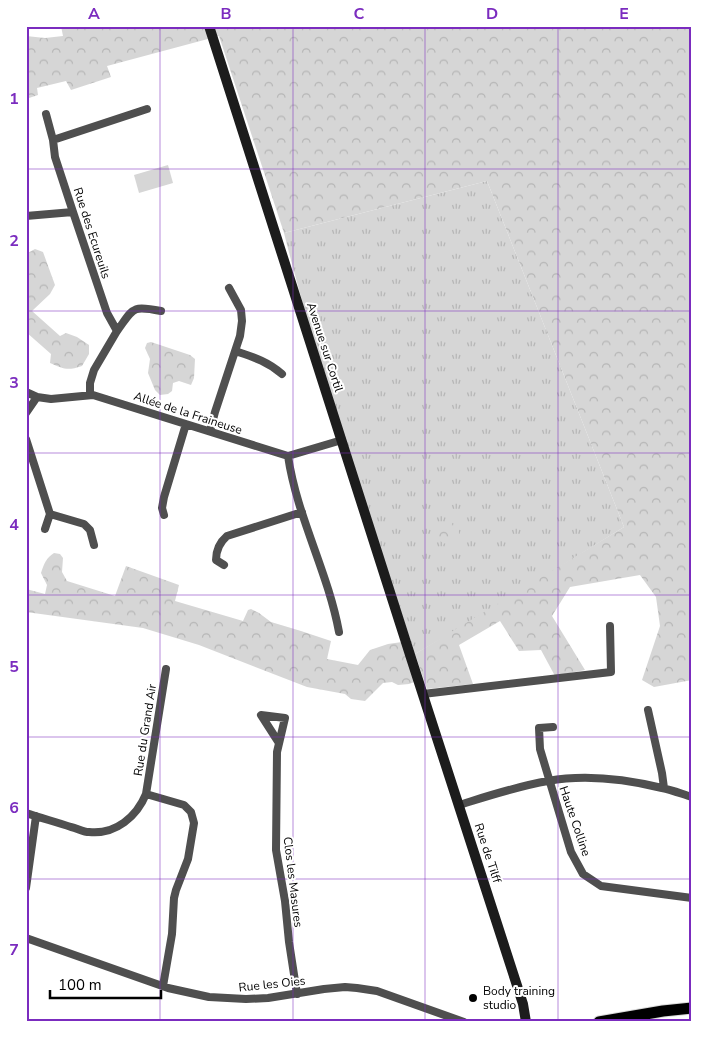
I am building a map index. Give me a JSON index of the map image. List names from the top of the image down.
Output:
{
  "streets": {
    "main road": ["Avenue sur Cortil", "Rue de Tilff"],
    "street": [
      "Rue des Ecureuils",
      "Allée de la Fraineuse",
      "Rue du Grand Air",
      "Haute Colline",
      "Clos les Masures",
      "Rue les Oies"
    ]
  },
  "crossings": [
    ["Avenue sur Cortil", "Rue de Tilff"],
    ["Rue du Grand Air", "Rue les Oies"],
    ["Clos les Masures", "Rue les Oies"]
  ],
  "places": ["Body training studio"],
  "scale_bar": "100 m",
  "grid": {
    "columns": [
      "A",
      "B",
      "C",
      "D",
      "E"
    ],
    "rows": [
      "1",
      "2",
      "3",
      "4",
      "5",
      "6",
      "7"
    ]
  }
}
